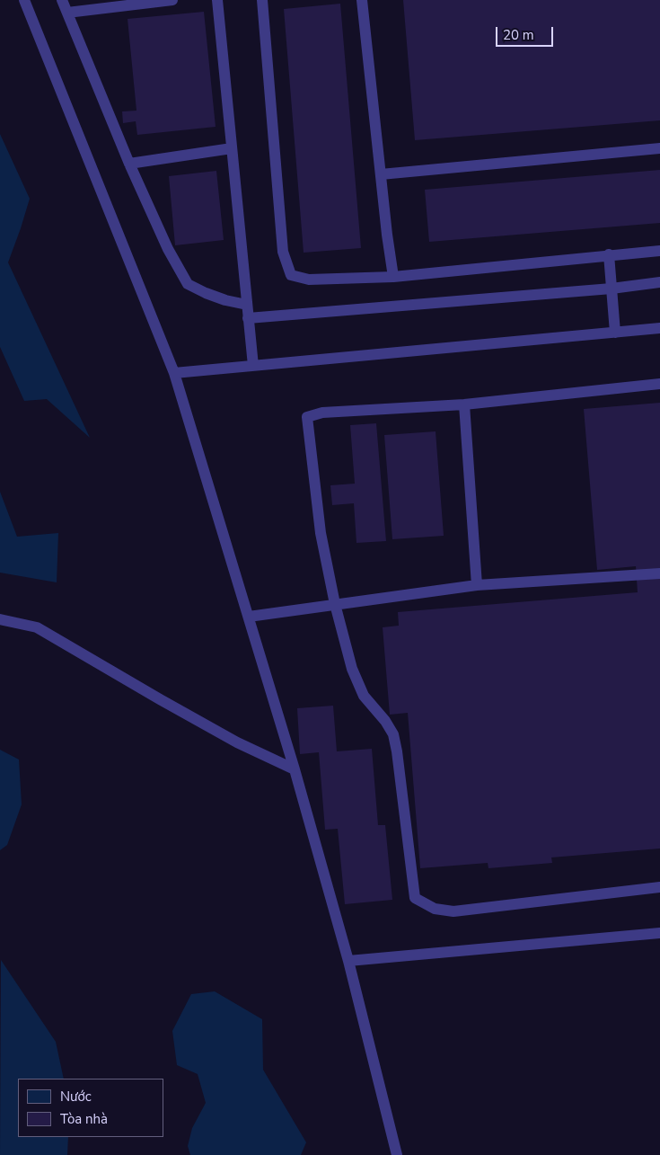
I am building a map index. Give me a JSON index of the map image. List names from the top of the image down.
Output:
{
  "legend": ["Nước", "Tòa nhà"],
  "scale_bar": "20 m"
}
